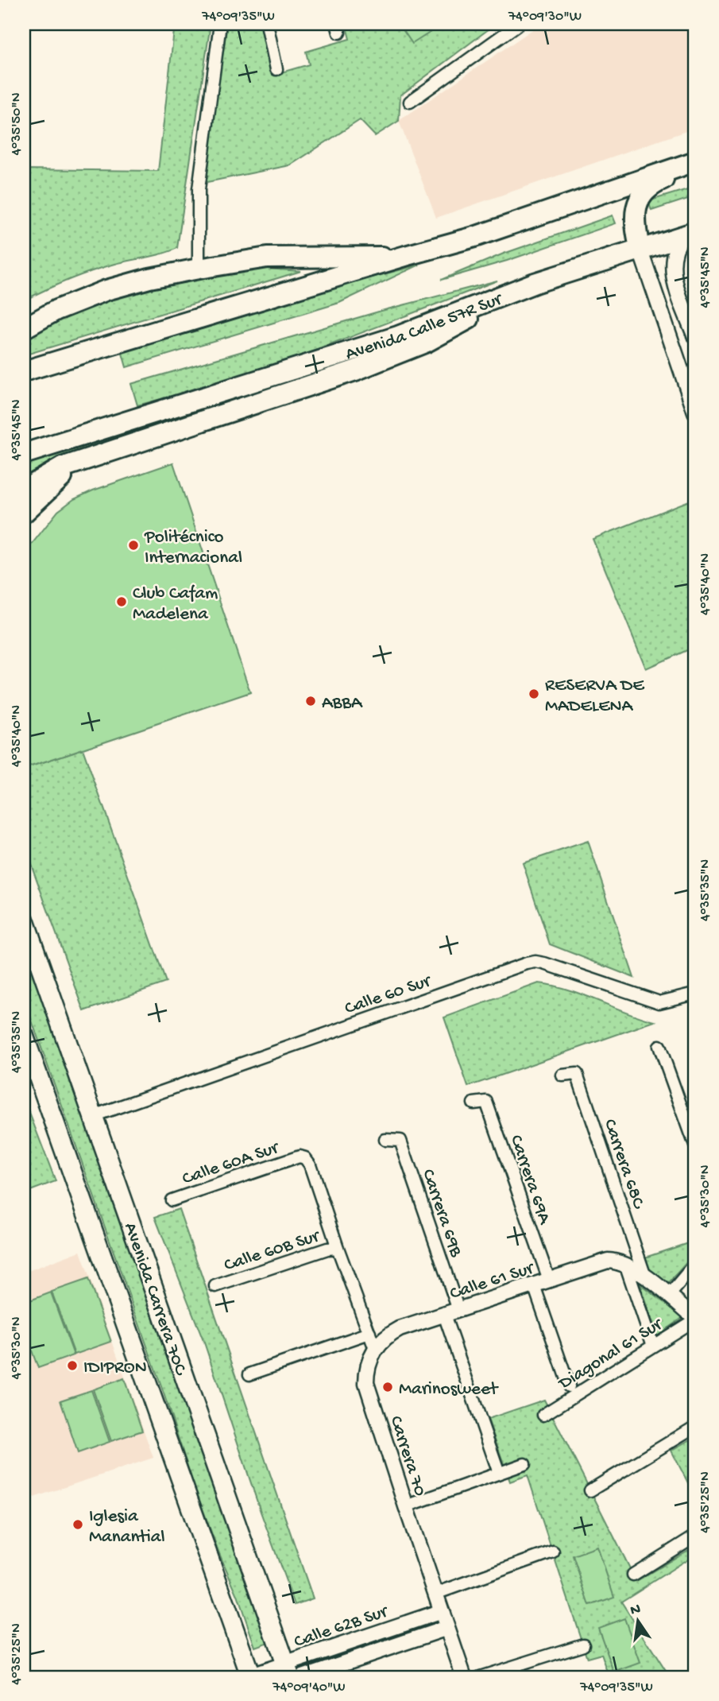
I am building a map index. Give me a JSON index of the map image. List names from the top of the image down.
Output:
{
  "streets": {
    "highway": ["Avenida Calle 57R Sur"],
    "main road": ["Avenida Carrera 70C"],
    "street": [
      "Calle 60 Sur",
      "Calle 60A Sur",
      "Carrera 68C",
      "Carrera 69A",
      "Carrera 69B",
      "Calle 60B Sur",
      "Calle 61 Sur",
      "Diagonal 61 Sur",
      "Carrera 70",
      "Calle 62B Sur"
    ]
  },
  "crossings": [
    ["Calle 60 Sur", "Avenida Carrera 70C"],
    ["Calle 60A Sur", "Calle 60B Sur"],
    ["Carrera 69A", "Calle 61 Sur"],
    ["Carrera 69B", "Calle 61 Sur"],
    ["Calle 61 Sur", "Carrera 70"],
    ["Avenida Carrera 70C", "Calle 62B Sur"],
    ["Carrera 70", "Calle 62B Sur"]
  ],
  "places": [
    "Politécnico Internacional",
    "Club Cafam Madelena",
    "RESERVA DE MADELENA",
    "ABBA",
    "IDIPRON",
    "Marinosweet",
    "Iglesia Manantial"
  ],
  "north": "top",
  "coordinates": [
    "74°09'35\"W",
    "74°09'30\"W",
    "4°35'50\"N",
    "4°35'45\"N",
    "4°35'40\"N",
    "4°35'35\"N",
    "4°35'30\"N",
    "4°35'25\"N",
    "74°09'40\"W"
  ]
}
